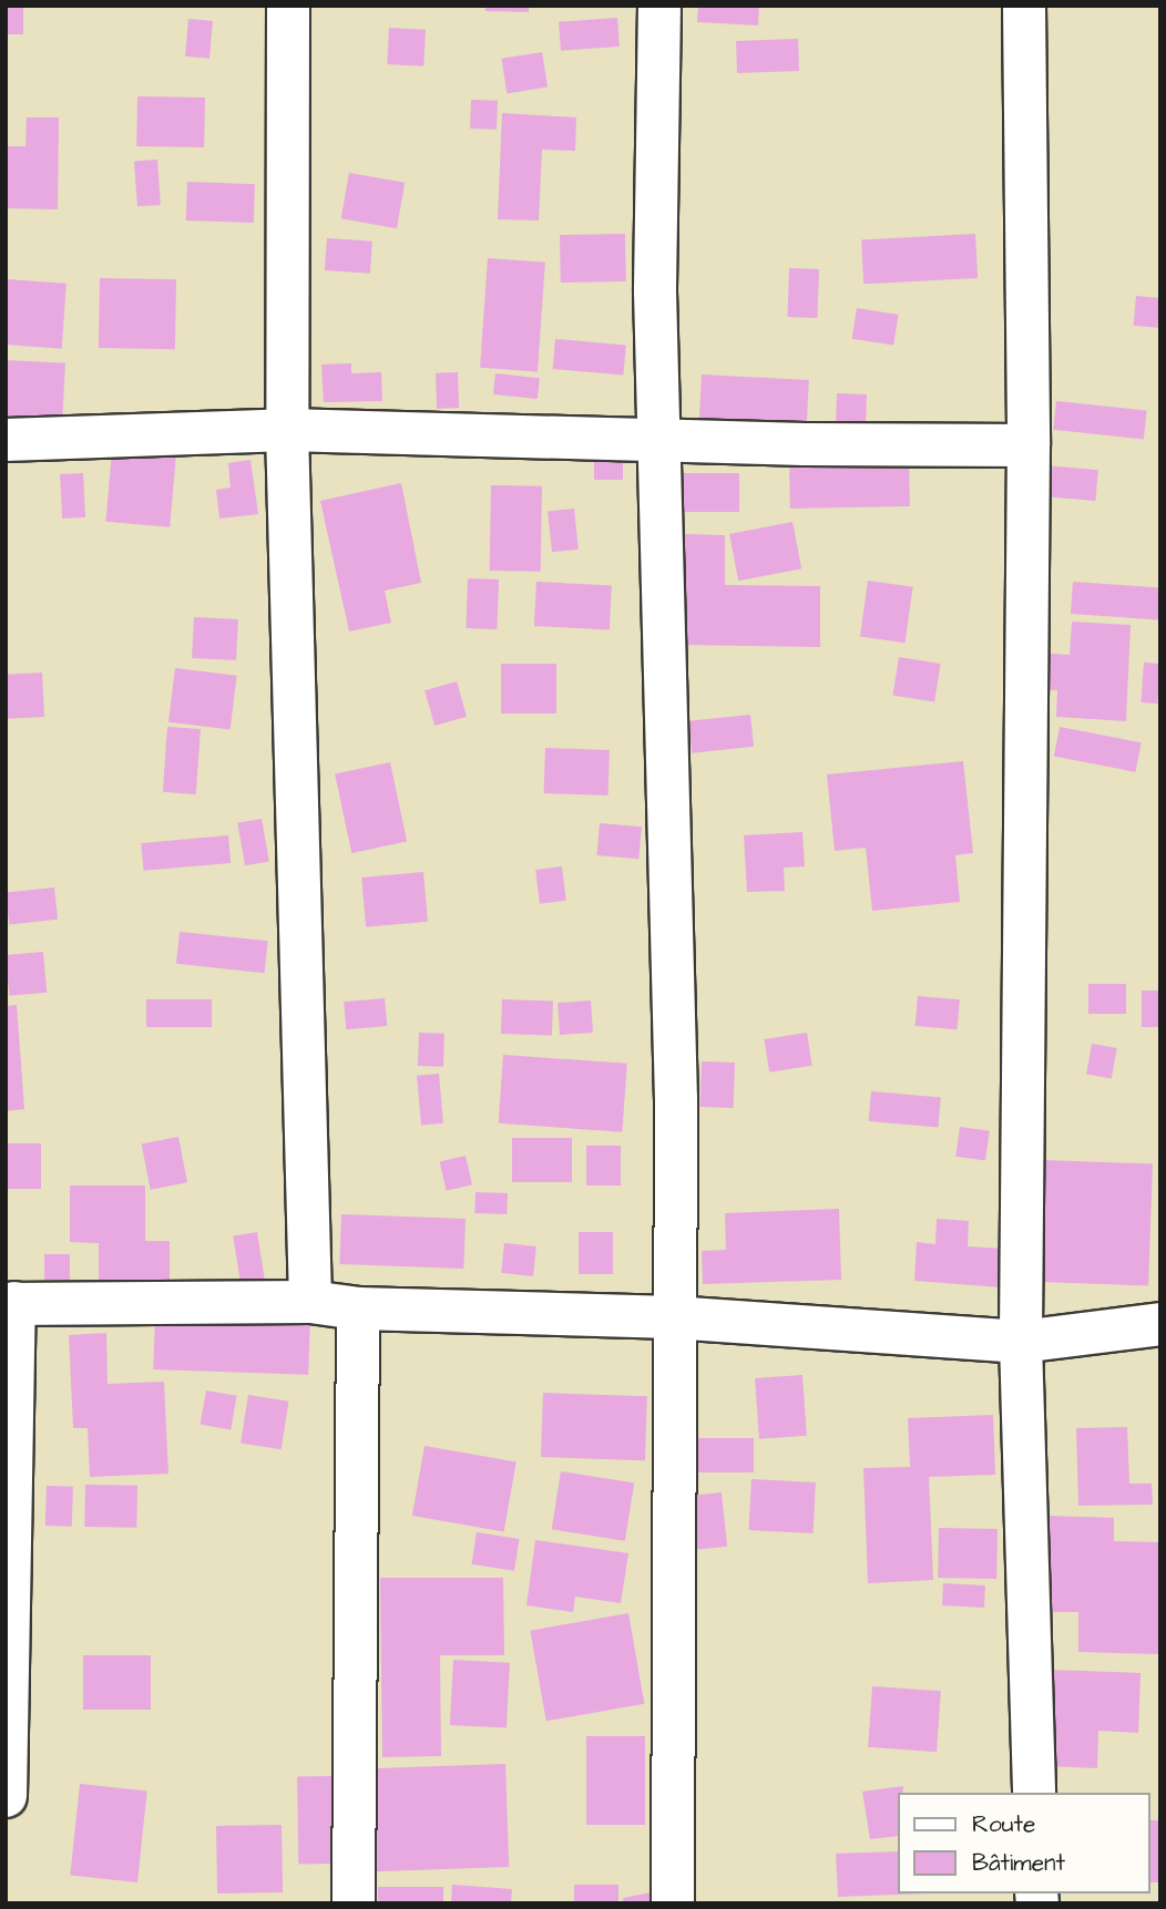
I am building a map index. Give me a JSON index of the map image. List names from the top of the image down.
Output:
{
  "legend": ["Route", "Bâtiment"]
}
